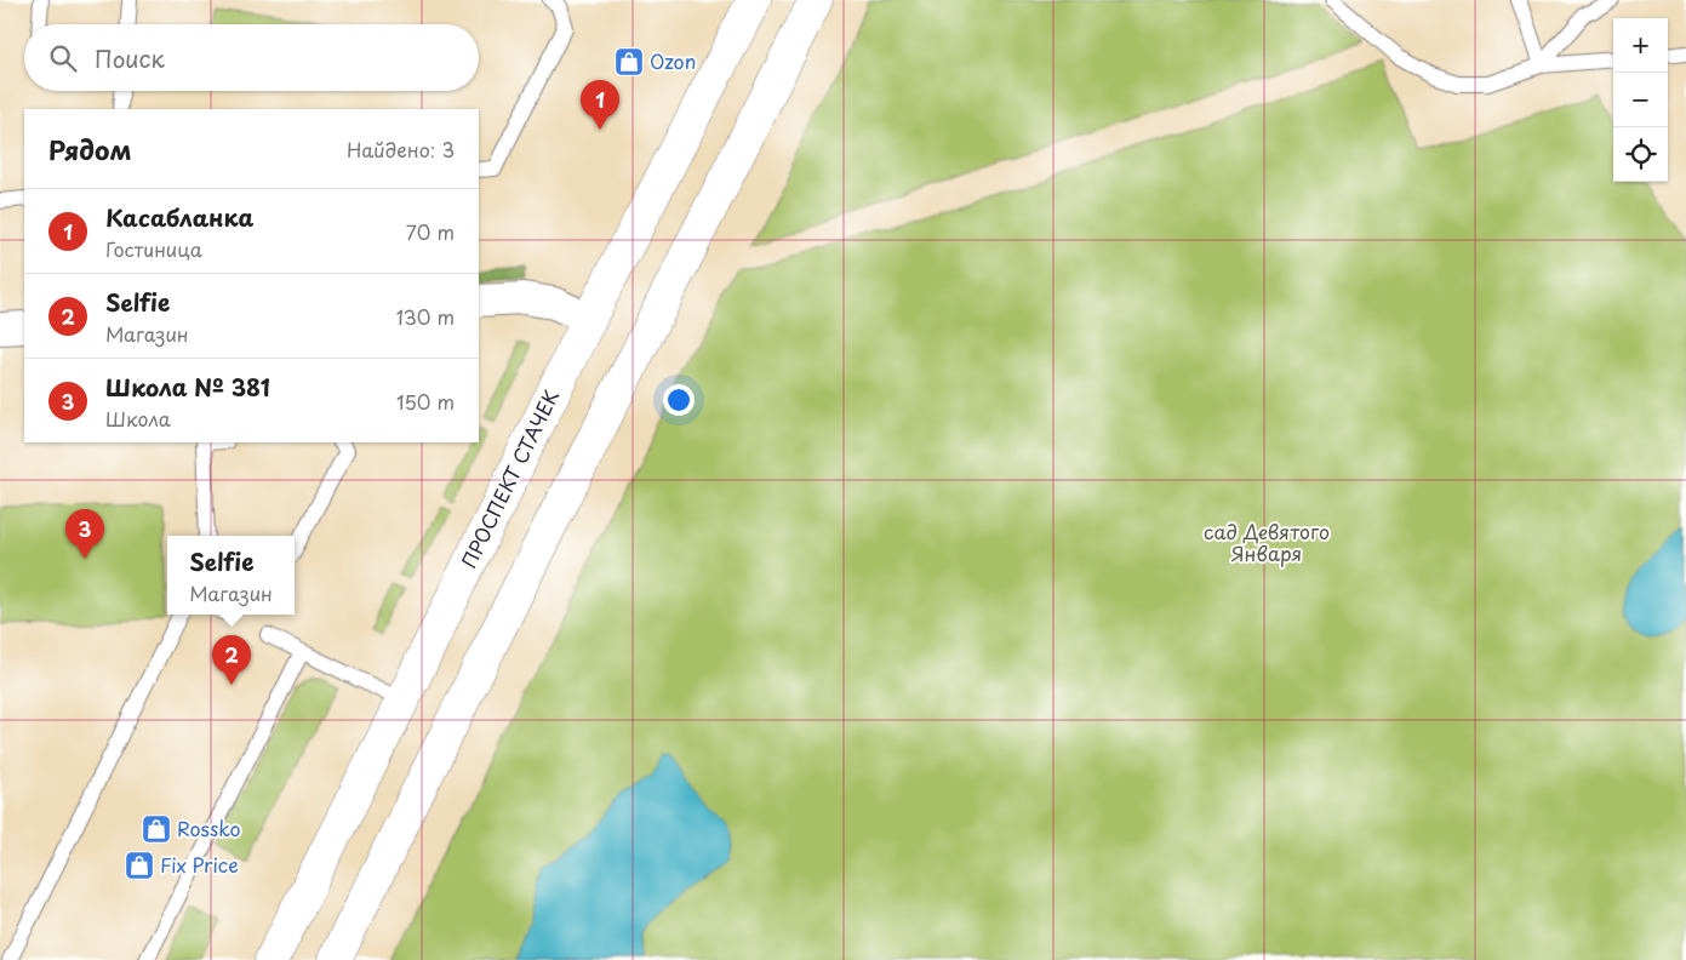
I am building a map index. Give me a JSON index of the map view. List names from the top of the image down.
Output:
{
  "streets": {
    "main road": ["ПРОСПЕКТ СТАЧЕК"]
  },
  "parks": ["сад Девятого Января"],
  "places": {
    "shop": ["Ozon", "Rossko", "Fix Price"]
  },
  "page": {
    "map_buttons": ["+", "−"],
    "search": "Поиск",
    "pins": ["1", "3", "2"],
    "heading": ["Рядом", "Найдено: 3"],
    "list": [
      {
        "mark": "1",
        "name": "Касабланка",
        "note": "Гостиница",
        "value": "70 m"
      },
      {
        "mark": "2",
        "name": "Selfie",
        "note": "Магазин",
        "value": "130 m"
      },
      {
        "mark": "3",
        "name": "Школа № 381",
        "note": "Школа",
        "value": "150 m"
      }
    ],
    "popup": ["Selfie", "Магазин"]
  }
}
